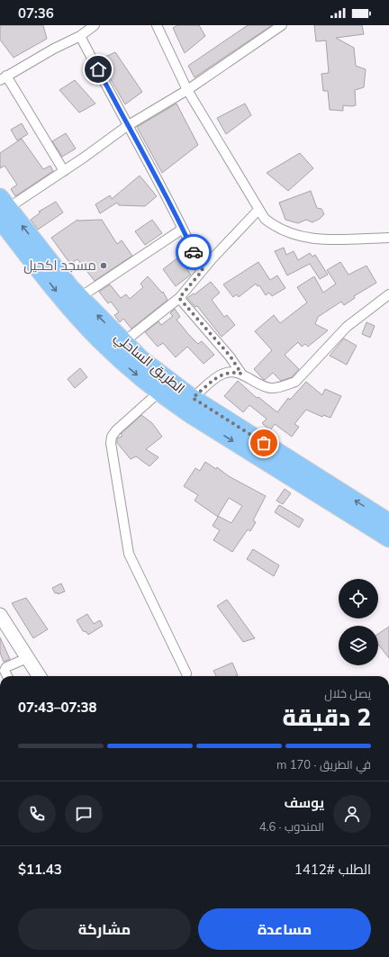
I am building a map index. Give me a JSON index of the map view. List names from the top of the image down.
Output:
{
  "streets": {
    "highway": ["الطريق الساحلي"]
  },
  "places": ["مسجد اكحيل"],
  "page": {
    "status": "07:36",
    "heading": ["2 دقيقة", "يصل خلال", "07:38–07:43"],
    "panel": [
      "يوسف",
      "المندوب · 4.6",
      "الطلب #1412",
      "$11.43"
    ],
    "bar": "في الطريق · 170 m",
    "buttons": ["مساعدة", "مشاركة"]
  }
}
